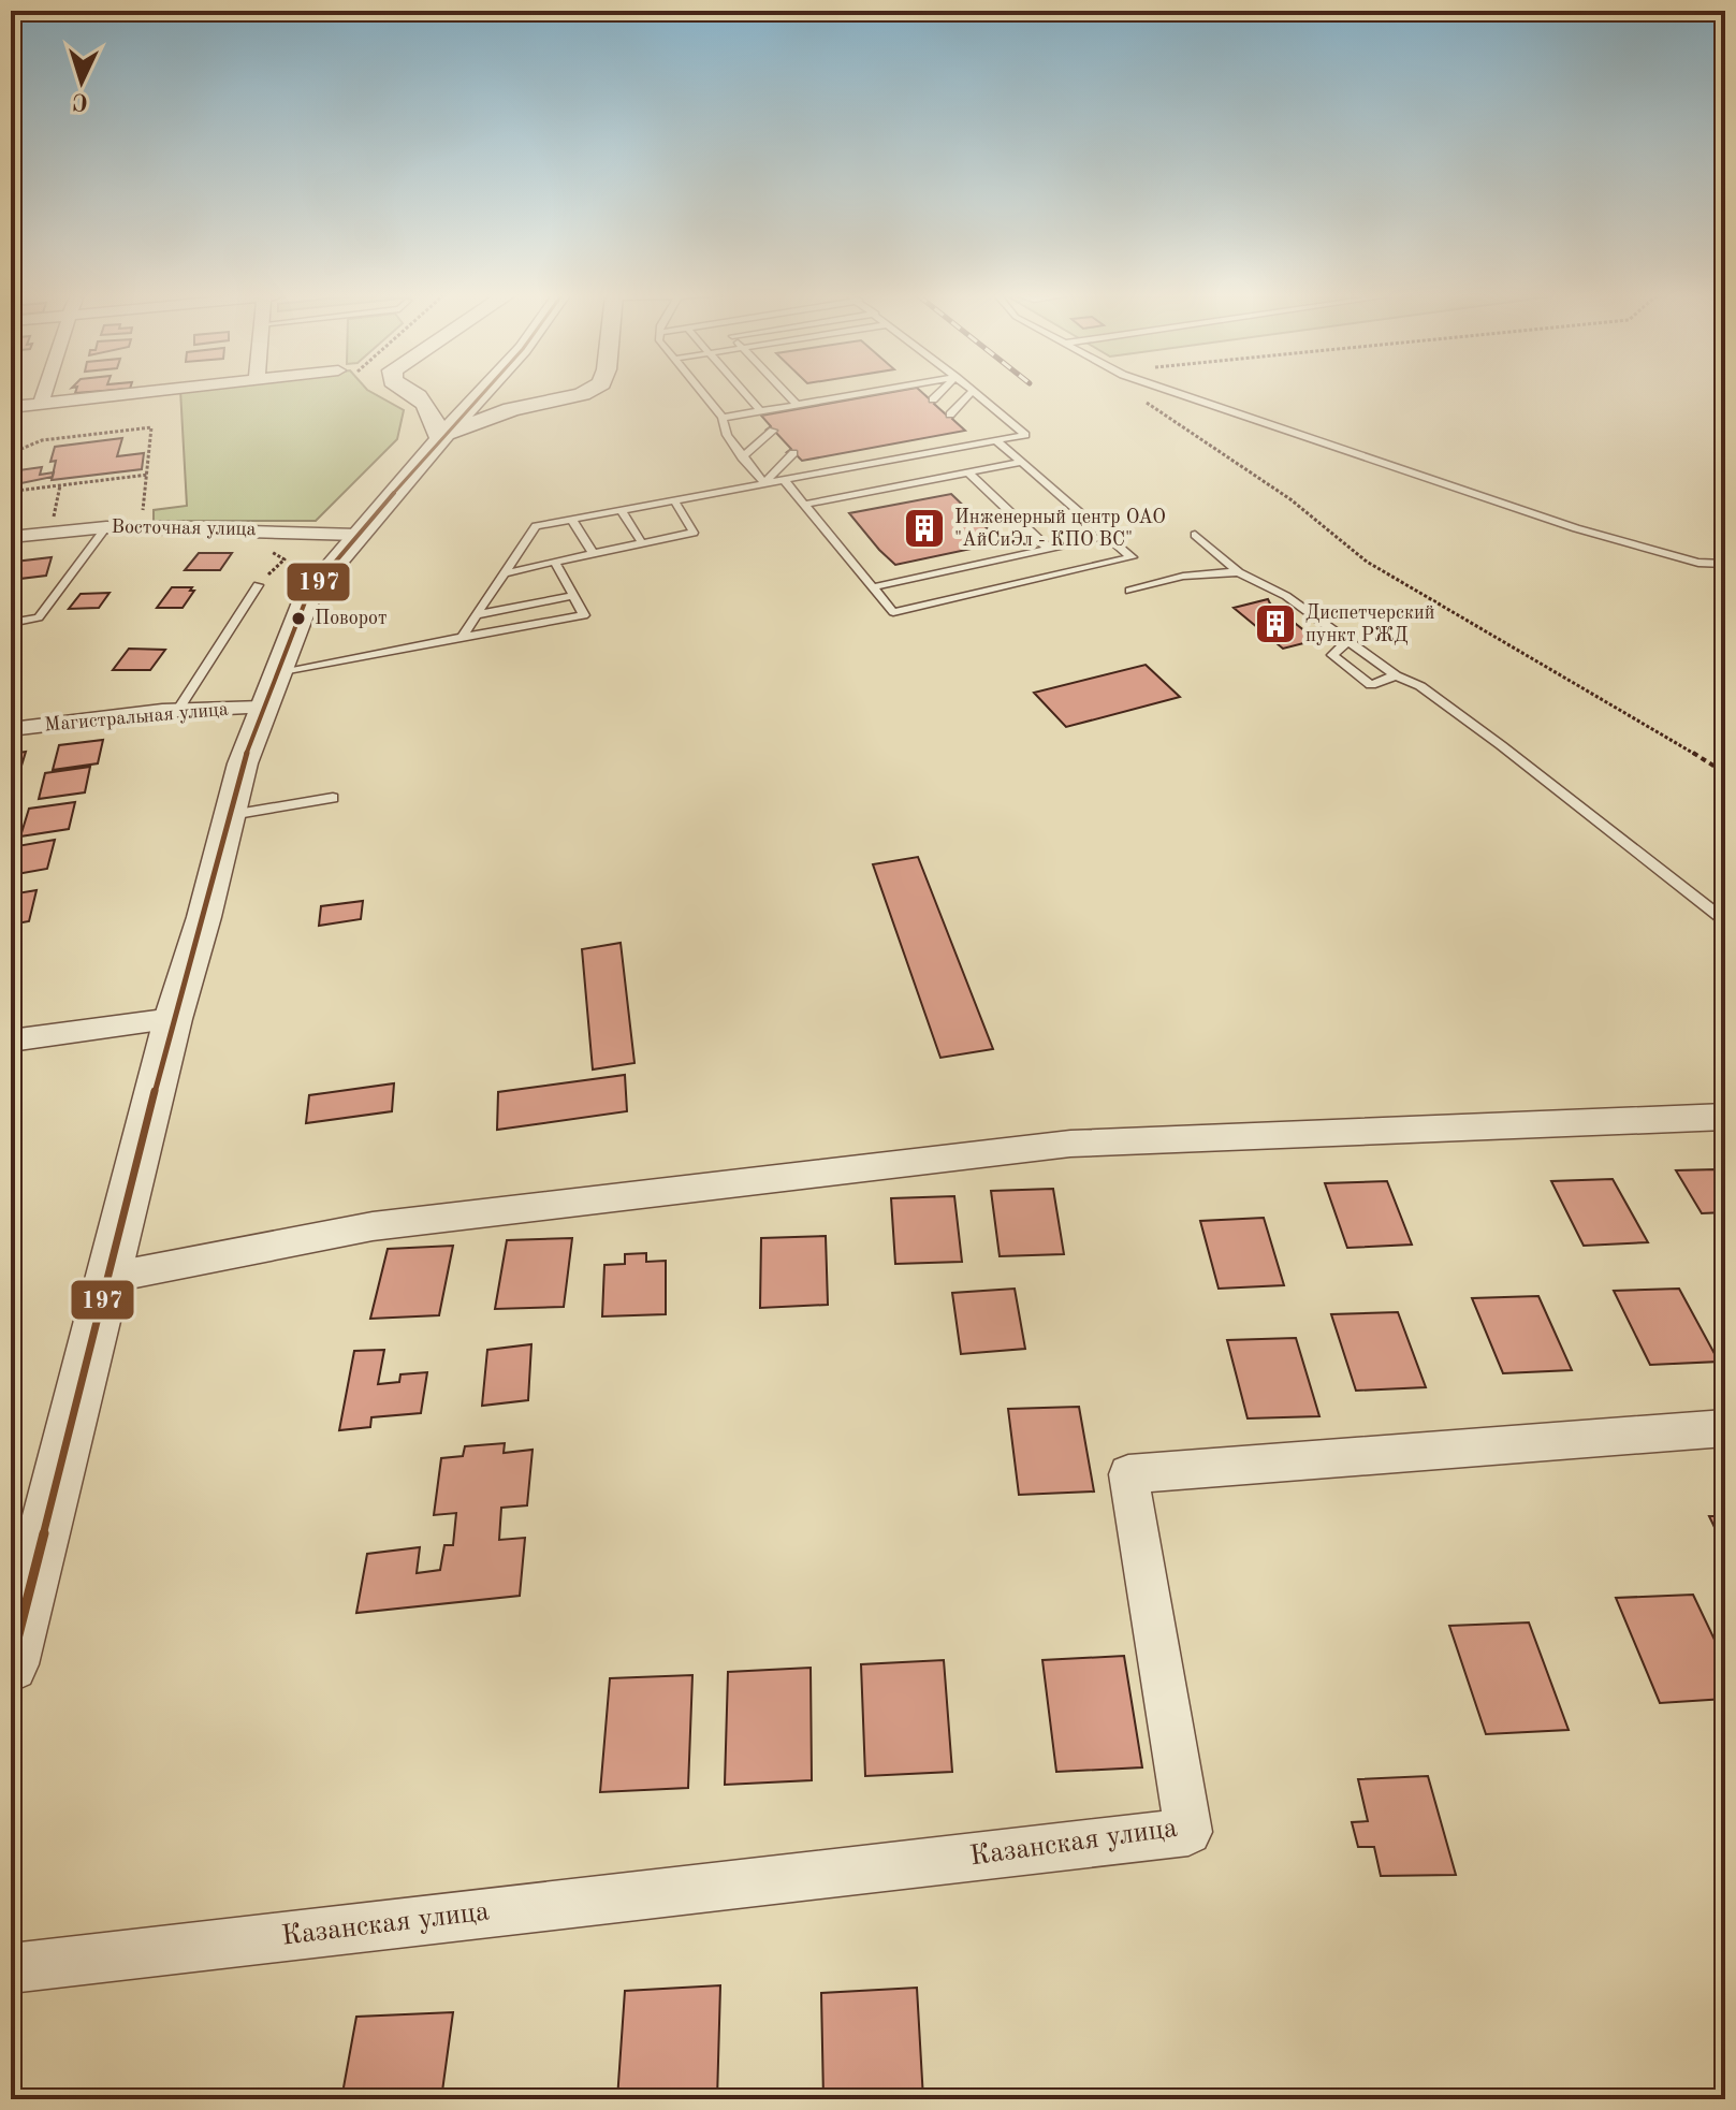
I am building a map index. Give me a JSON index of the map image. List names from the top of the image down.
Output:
{
  "streets": {
    "street": ["Восточная улица", "Магистральная улица", "Казанская улица"]
  },
  "places": {
    "building": ["Инженерный центр ОАО \"АйСиЭл - КПО ВС\"", "Диспетчерский пункт РЖД"],
    "other": ["Поворот"]
  },
  "lines": ["transit line 197"],
  "north": "bottom"
}
